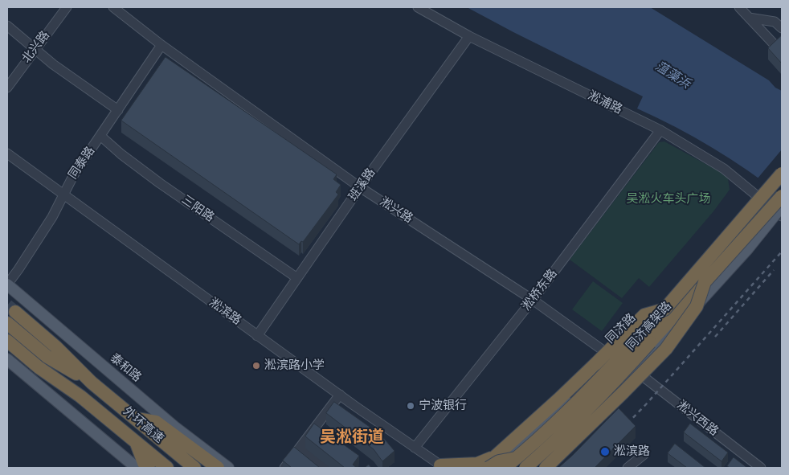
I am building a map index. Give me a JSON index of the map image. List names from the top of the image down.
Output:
{
  "streets": {
    "highway": ["同济高架路", "外环高速"],
    "main road": ["同济路", "泰和路"],
    "street": [
      "北兴路",
      "淞浦路",
      "同泰路",
      "班溪路",
      "三阳路",
      "淞兴路",
      "淞桥东路",
      "淞滨路",
      "淞兴西路"
    ]
  },
  "crossings": [
    ["淞浦路", "班溪路"],
    ["淞浦路", "淞桥东路"],
    ["淞浦路", "同济路"],
    ["同泰路", "三阳路"],
    ["同泰路", "淞兴路"],
    ["同泰路", "淞滨路"],
    ["同泰路", "泰和路"],
    ["班溪路", "三阳路"],
    ["班溪路", "淞兴路"],
    ["班溪路", "淞滨路"],
    ["淞兴路", "淞桥东路"],
    ["淞兴路", "同济路"],
    ["淞兴路", "淞兴西路"],
    ["淞桥东路", "淞滨路"]
  ],
  "districts": ["吴淞街道"],
  "water": ["蕰藻浜"],
  "parks": ["吴淞火车头广场"],
  "places": ["淞滨路小学", "宁波银行", "淞滨路"]
}
